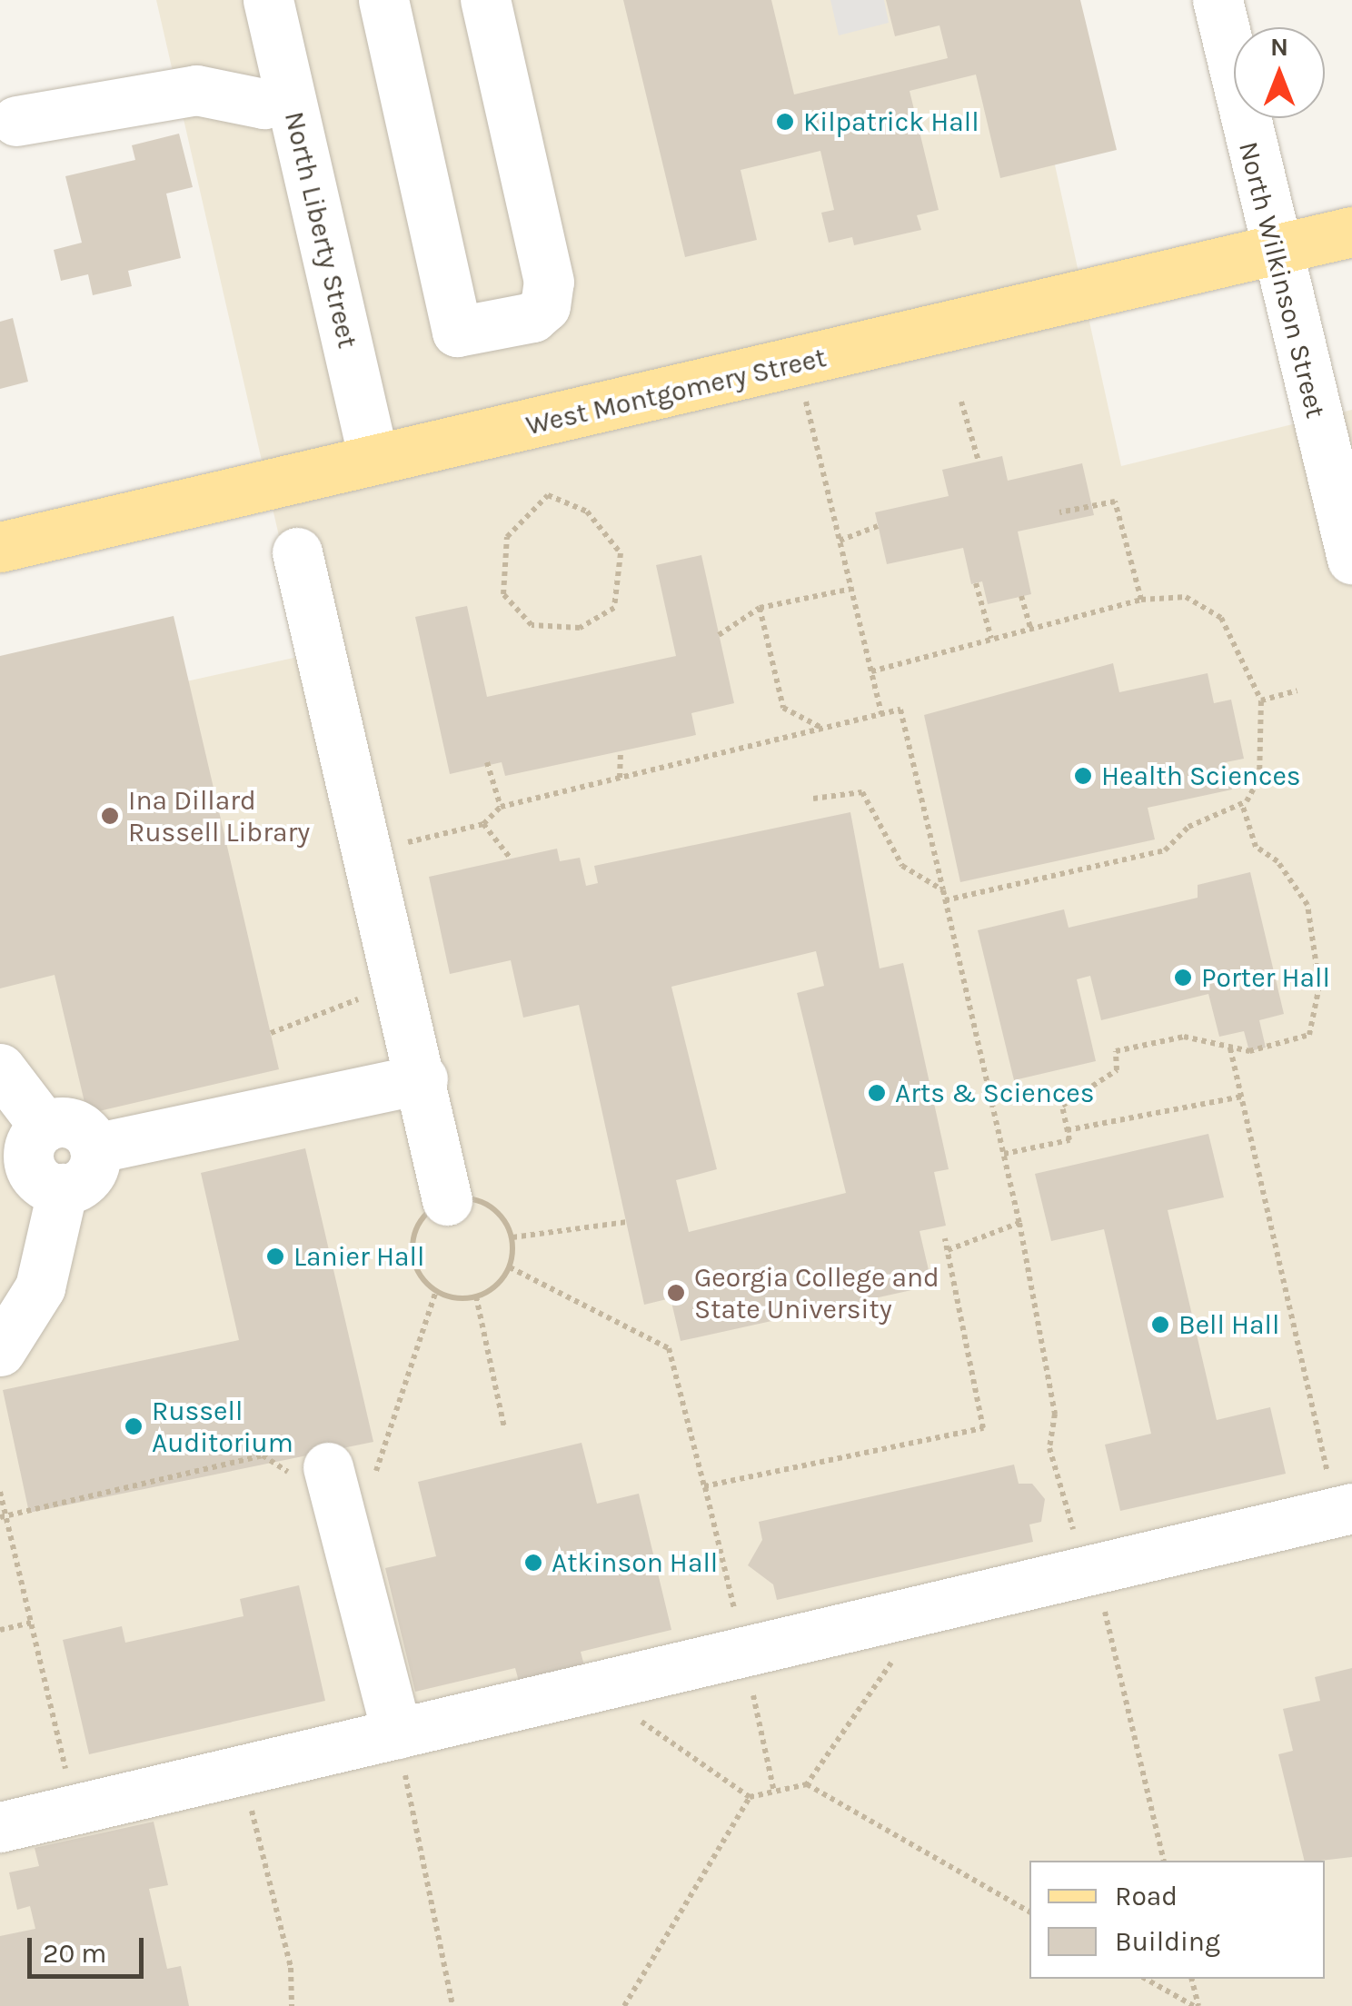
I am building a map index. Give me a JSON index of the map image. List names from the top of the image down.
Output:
{
  "streets": {
    "main road": ["West Montgomery Street"],
    "street": ["North Liberty Street", "North Wilkinson Street"]
  },
  "crossings": [
    ["North Liberty Street", "West Montgomery Street"],
    ["North Wilkinson Street", "West Montgomery Street"]
  ],
  "places": [
    "Kilpatrick Hall",
    "Health Sciences",
    "Ina Dillard Russell Library",
    "Porter Hall",
    "Arts & Sciences",
    "Lanier Hall",
    "Georgia College and State University",
    "Bell Hall",
    "Russell Auditorium",
    "Atkinson Hall"
  ],
  "legend": ["Road", "Building"],
  "scale_bar": "20 m",
  "north": "top"
}
